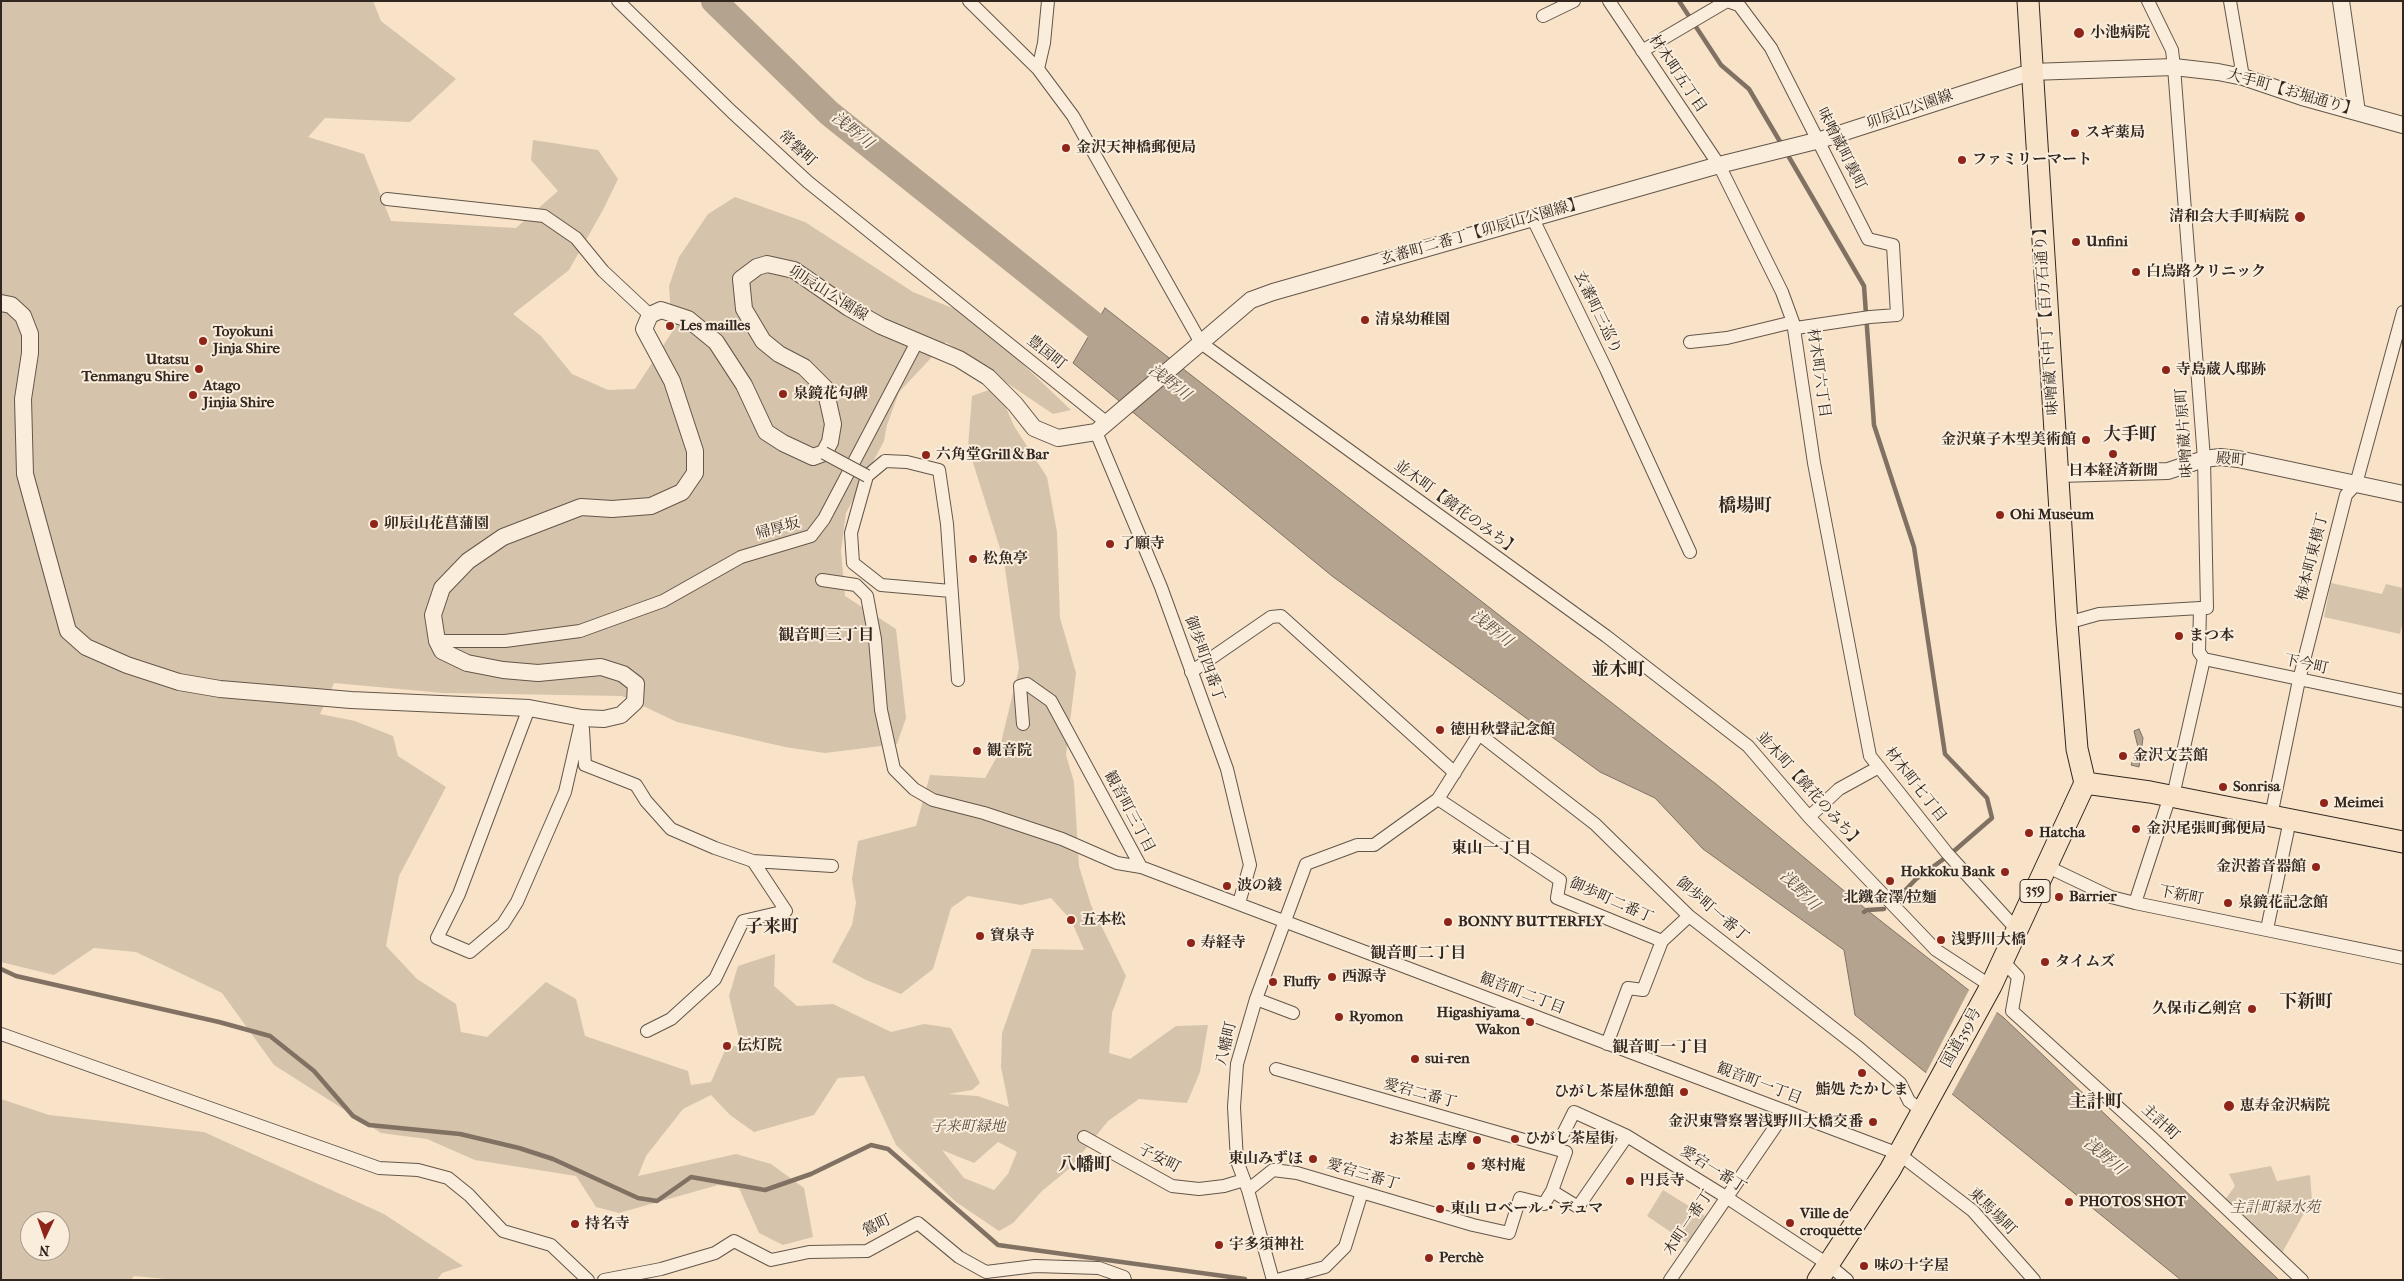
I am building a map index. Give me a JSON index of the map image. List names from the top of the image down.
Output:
{
  "streets": {
    "highway": ["味噌蔵下中丁【百万石通り】", "359", "国道359号"],
    "street": [
      "材木町五丁目",
      "大手町【お堀通り】",
      "卯辰山公園線",
      "常磐町",
      "味噌蔵町裏町",
      "玄蕃町二番丁【卯辰山公園線】",
      "玄蕃町三巡り",
      "豊国町",
      "材木町六丁目",
      "味噌蔵片原町",
      "殿町",
      "並木町【鏡花のみち】",
      "帰厚坂",
      "梅本町東横丁",
      "御歩町四番丁",
      "下今町",
      "材木町七丁目",
      "観音町三丁目",
      "下新町",
      "御歩町二番丁",
      "御歩町一番丁",
      "観音町二丁目",
      "八幡町",
      "観音町一丁目",
      "愛宕二番丁",
      "主計町",
      "子安町",
      "愛宕一番丁",
      "愛宕三番丁",
      "東馬場町",
      "木町一番丁",
      "鶯町"
    ]
  },
  "crossings": [
    ["材木町五丁目", "玄蕃町二番丁【卯辰山公園線】"],
    ["材木町五丁目", "材木町六丁目"],
    ["大手町【お堀通り】", "卯辰山公園線"],
    ["大手町【お堀通り】", "味噌蔵下中丁【百万石通り】"],
    ["大手町【お堀通り】", "味噌蔵片原町"],
    ["卯辰山公園線", "味噌蔵町裏町"],
    ["卯辰山公園線", "玄蕃町二番丁【卯辰山公園線】"],
    ["卯辰山公園線", "味噌蔵下中丁【百万石通り】"],
    ["卯辰山公園線", "豊国町"],
    ["卯辰山公園線", "帰厚坂"],
    ["卯辰山公園線", "御歩町四番丁"],
    ["常磐町", "豊国町"],
    ["味噌蔵町裏町", "材木町六丁目"],
    ["玄蕃町二番丁【卯辰山公園線】", "玄蕃町三巡り"],
    ["玄蕃町二番丁【卯辰山公園線】", "豊国町"],
    ["玄蕃町二番丁【卯辰山公園線】", "材木町六丁目"],
    ["玄蕃町二番丁【卯辰山公園線】", "並木町【鏡花のみち】"],
    ["玄蕃町二番丁【卯辰山公園線】", "御歩町四番丁"],
    ["味噌蔵下中丁【百万石通り】", "殿町"],
    ["味噌蔵下中丁【百万石通り】", "国道359号"],
    ["豊国町", "御歩町四番丁"],
    ["材木町六丁目", "材木町七丁目"],
    ["味噌蔵片原町", "殿町"],
    ["味噌蔵片原町", "下今町"],
    ["味噌蔵片原町", "下新町"],
    ["殿町", "梅本町東横丁"],
    ["並木町【鏡花のみち】", "国道359号"],
    ["梅本町東横丁", "下今町"],
    ["梅本町東横丁", "下新町"],
    ["御歩町四番丁", "観音町三丁目"],
    ["材木町七丁目", "国道359号"],
    ["観音町三丁目", "観音町二丁目"],
    ["観音町三丁目", "八幡町"],
    ["下新町", "国道359号"],
    ["御歩町二番丁", "八幡町"],
    ["御歩町一番丁", "国道359号"],
    ["観音町二丁目", "八幡町"],
    ["観音町二丁目", "観音町一丁目"],
    ["国道359号", "観音町一丁目"],
    ["国道359号", "主計町"],
    ["国道359号", "愛宕一番丁"],
    ["国道359号", "東馬場町"],
    ["八幡町", "子安町"],
    ["八幡町", "愛宕三番丁"],
    ["観音町一丁目", "東馬場町"],
    ["観音町一丁目", "木町一番丁"],
    ["愛宕二番丁", "愛宕一番丁"],
    ["子安町", "愛宕三番丁"],
    ["愛宕一番丁", "木町一番丁"]
  ],
  "districts": [
    "大手町",
    "橋場町",
    "観音町三丁目",
    "並木町",
    "東山一丁目",
    "子来町",
    "観音町二丁目",
    "下新町",
    "観音町一丁目",
    "主計町",
    "八幡町"
  ],
  "water": ["浅野川"],
  "parks": ["子来町緑地", "主計町緑水苑"],
  "places": [
    "小池病院",
    "スギ薬局",
    "金沢天神橋郵便局",
    "ファミリーマート",
    "清和会大手町病院",
    "Unfini",
    "白鳥路クリニック",
    "清泉幼稚園",
    "Les mailles",
    "Toyokuni Jinja Shire",
    "Utatsu Tenmangu Shire",
    "寺島蔵人邸跡",
    "泉鏡花句碑",
    "Atago Jinjia Shire",
    "金沢菓子木型美術館",
    "日本経済新聞",
    "六角堂Grill＆Bar",
    "Ohi Museum",
    "卯辰山花菖蒲園",
    "了願寺",
    "松魚亭",
    "まつ本",
    "徳田秋聲記念館",
    "観音院",
    "金沢文芸館",
    "Sonrisa",
    "Meimei",
    "金沢尾張町郵便局",
    "Hatcha",
    "金沢蓄音器館",
    "Hokkoku Bank",
    "北鐵金澤/拉麵",
    "波の綾",
    "Barrier",
    "泉鏡花記念館",
    "五本松",
    "BONNY BUTTERFLY",
    "寶泉寺",
    "浅野川大橋",
    "寿経寺",
    "タイムズ",
    "西源寺",
    "Fluffy",
    "久保市乙剣宮",
    "Ryomon",
    "Higashiyama Wakon",
    "伝灯院",
    "sui-ren",
    "鮨処 たかしま",
    "ひがし茶屋休憩館",
    "恵寿金沢病院",
    "金沢東警察署浅野川大橋交番",
    "ひがし茶屋街",
    "お茶屋 志摩",
    "東山みずほ",
    "寒村庵",
    "円長寺",
    "PHOTOS SHOT",
    "東山 ロベール・デュマ",
    "Ville de croquette",
    "持名寺",
    "宇多須神社",
    "Perchè",
    "味の十字屋"
  ],
  "north": "bottom"
}
